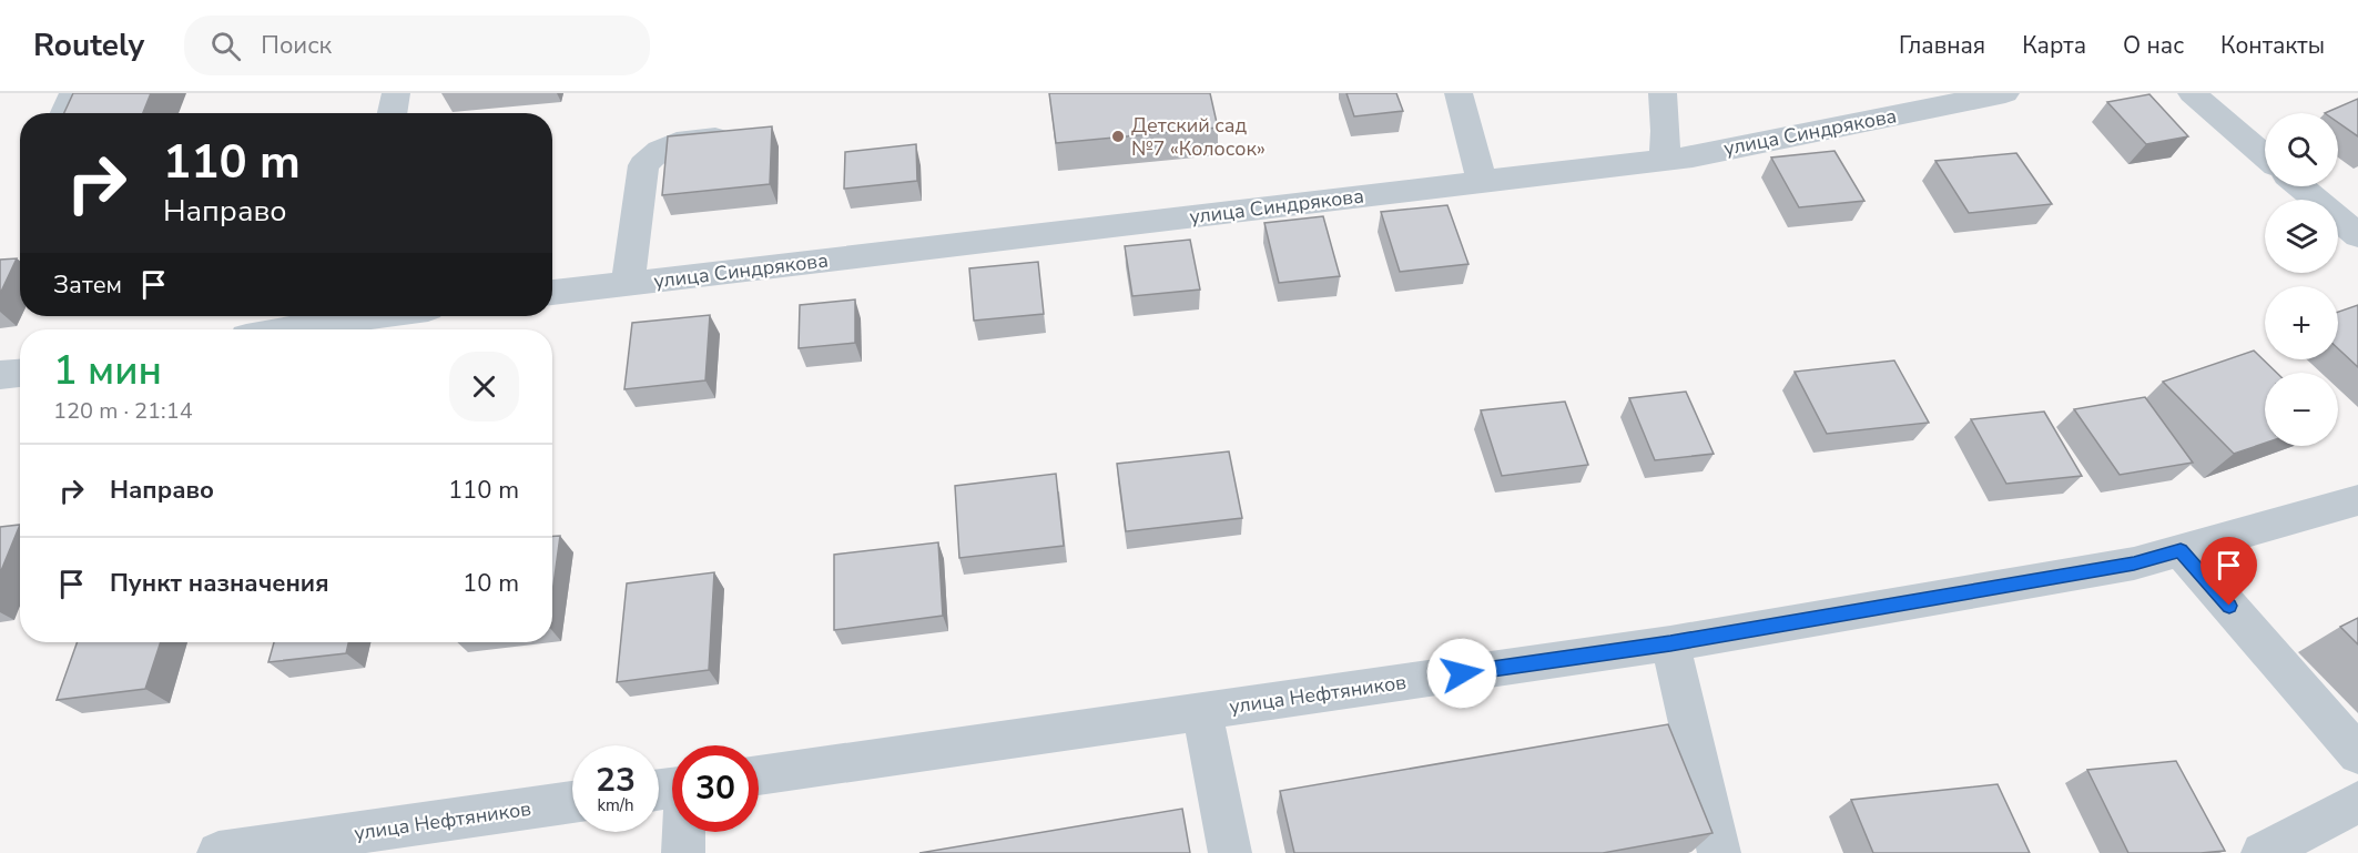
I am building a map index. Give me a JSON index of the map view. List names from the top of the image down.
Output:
{
  "streets": {
    "street": ["улица Синдрякова", "улица Нефтяников"]
  },
  "places": ["Детский сад №7 «Колосок»"],
  "page": {
    "header": "Routely",
    "search": "Поиск",
    "nav": [
      "Главная",
      "Карта",
      "О нас",
      "Контакты"
    ],
    "map_buttons": ["+", "−"],
    "turn": ["110 m", "Направо"],
    "then": "Затем",
    "heading": ["1 мин", "120 m · 21:14"],
    "list": [
      {
        "name": "Направо",
        "value": "110 m"
      },
      {
        "name": "Пункт назначения",
        "value": "10 m"
      }
    ],
    "speed": "23 km/h",
    "limit": "30"
  }
}
